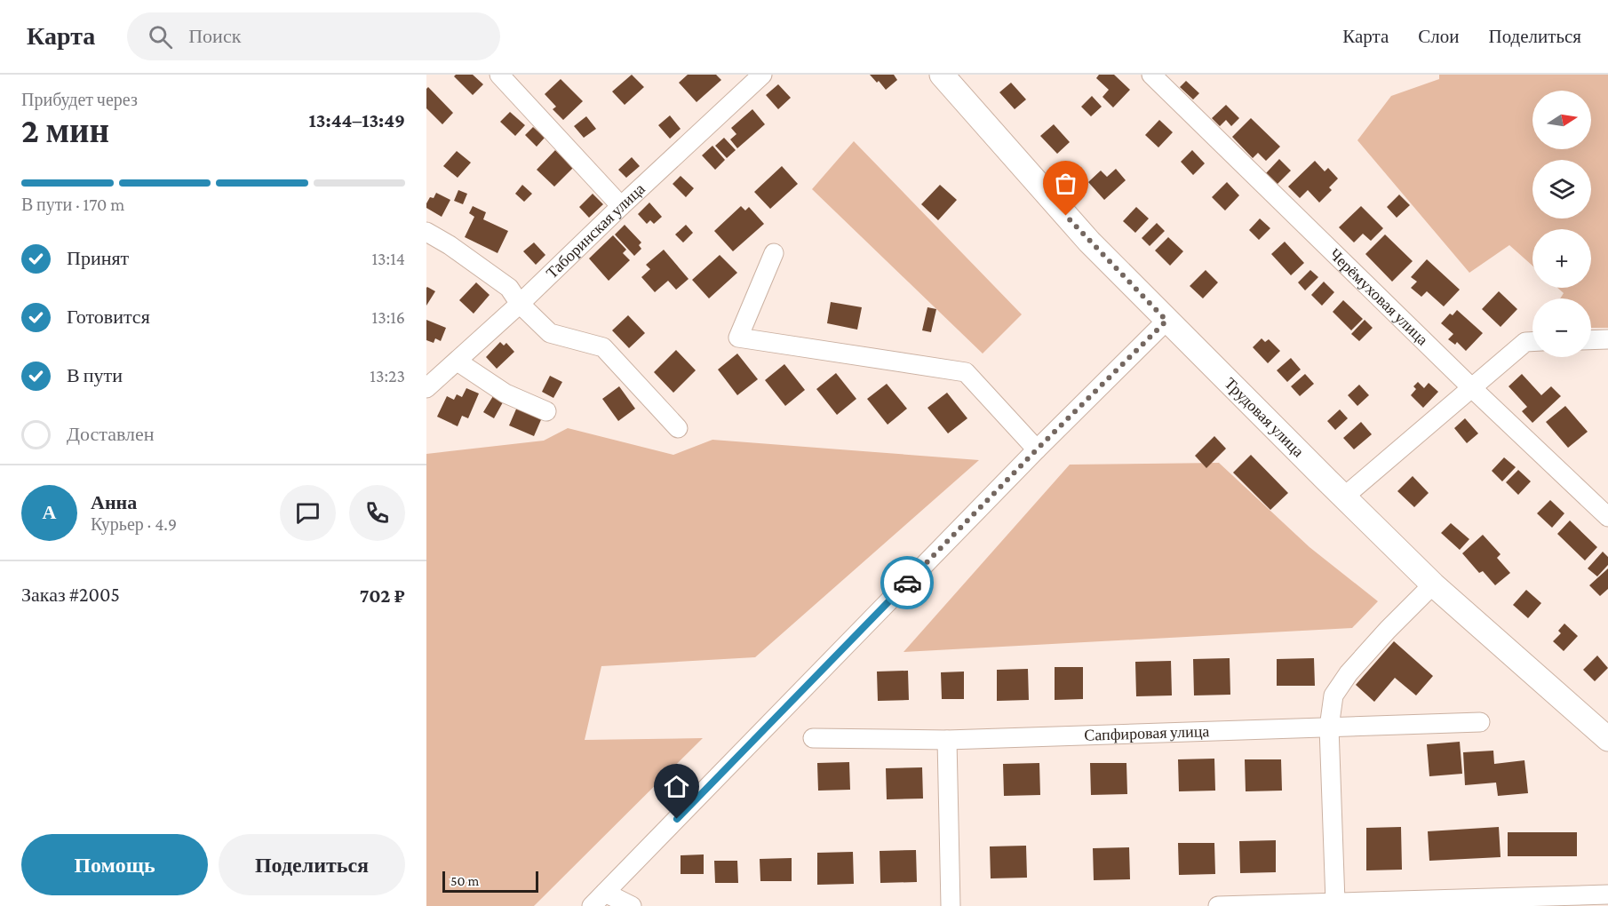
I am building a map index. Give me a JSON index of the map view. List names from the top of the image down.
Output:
{
  "streets": {
    "main road": ["Трудовая улица"],
    "street": ["Таборинская улица", "Черёмуховая улица", "Сапфировая улица"]
  },
  "scale_bar": "50 m",
  "north": "right",
  "page": {
    "header": "Карта",
    "search": "Поиск",
    "nav": ["Карта", "Слои", "Поделиться"],
    "heading": ["2 мин", "Прибудет через", "13:44–13:49"],
    "panel": [
      "Анна",
      "Курьер · 4.9",
      "Заказ #2005",
      "702 ₽"
    ],
    "map_buttons": ["+", "−"],
    "bar": "В пути · 170 m",
    "list": [
      ["Принят", "13:14"],
      ["Готовится", "13:16"],
      ["В пути", "13:23"],
      "Доставлен"
    ],
    "round": "А",
    "buttons": ["Помощь", "Поделиться"],
    "scale": "50 m"
  }
}
